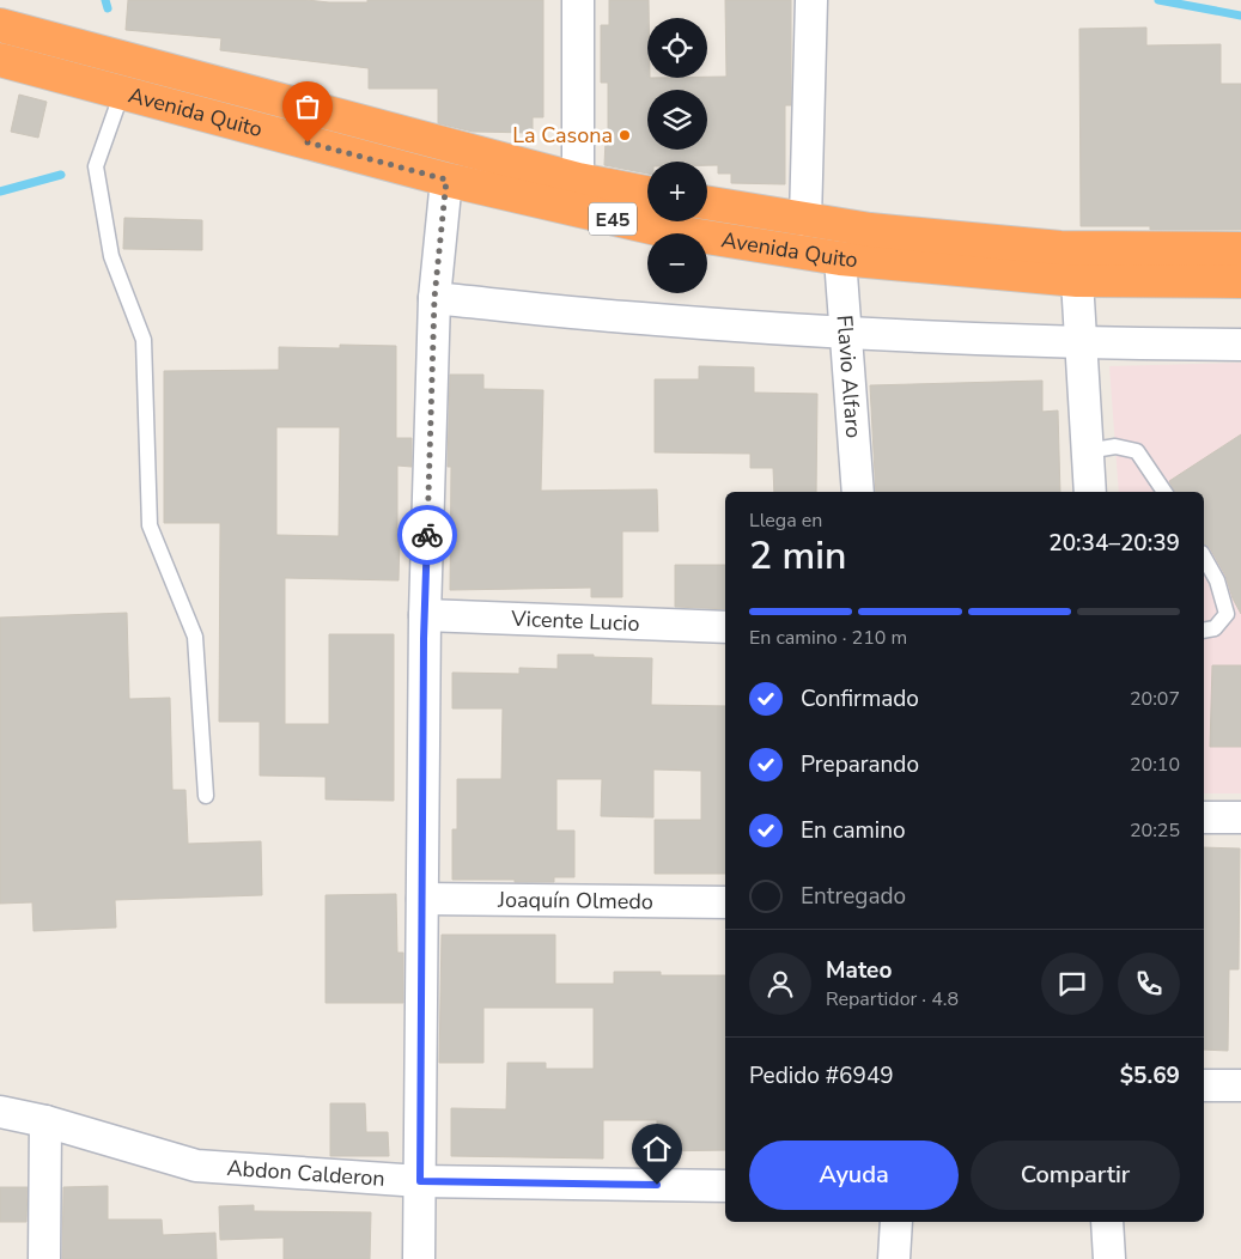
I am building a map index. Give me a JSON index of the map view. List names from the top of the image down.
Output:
{
  "streets": {
    "highway": ["Avenida Quito", "E45"],
    "street": [
      "Flavio Alfaro",
      "Vicente Lucio",
      "Joaquín Olmedo",
      "Abdon Calderon"
    ]
  },
  "crossings": [
    ["Avenida Quito", "Flavio Alfaro"]
  ],
  "places": ["La Casona"],
  "page": {
    "map_buttons": ["+", "−"],
    "heading": ["2 min", "Llega en", "20:34–20:39"],
    "panel": [
      "Mateo",
      "Repartidor · 4.8",
      "Pedido #6949",
      "$5.69"
    ],
    "bar": "En camino · 210 m",
    "list": [
      ["Confirmado", "20:07"],
      ["Preparando", "20:10"],
      ["En camino", "20:25"],
      "Entregado"
    ],
    "buttons": ["Ayuda", "Compartir"]
  }
}
